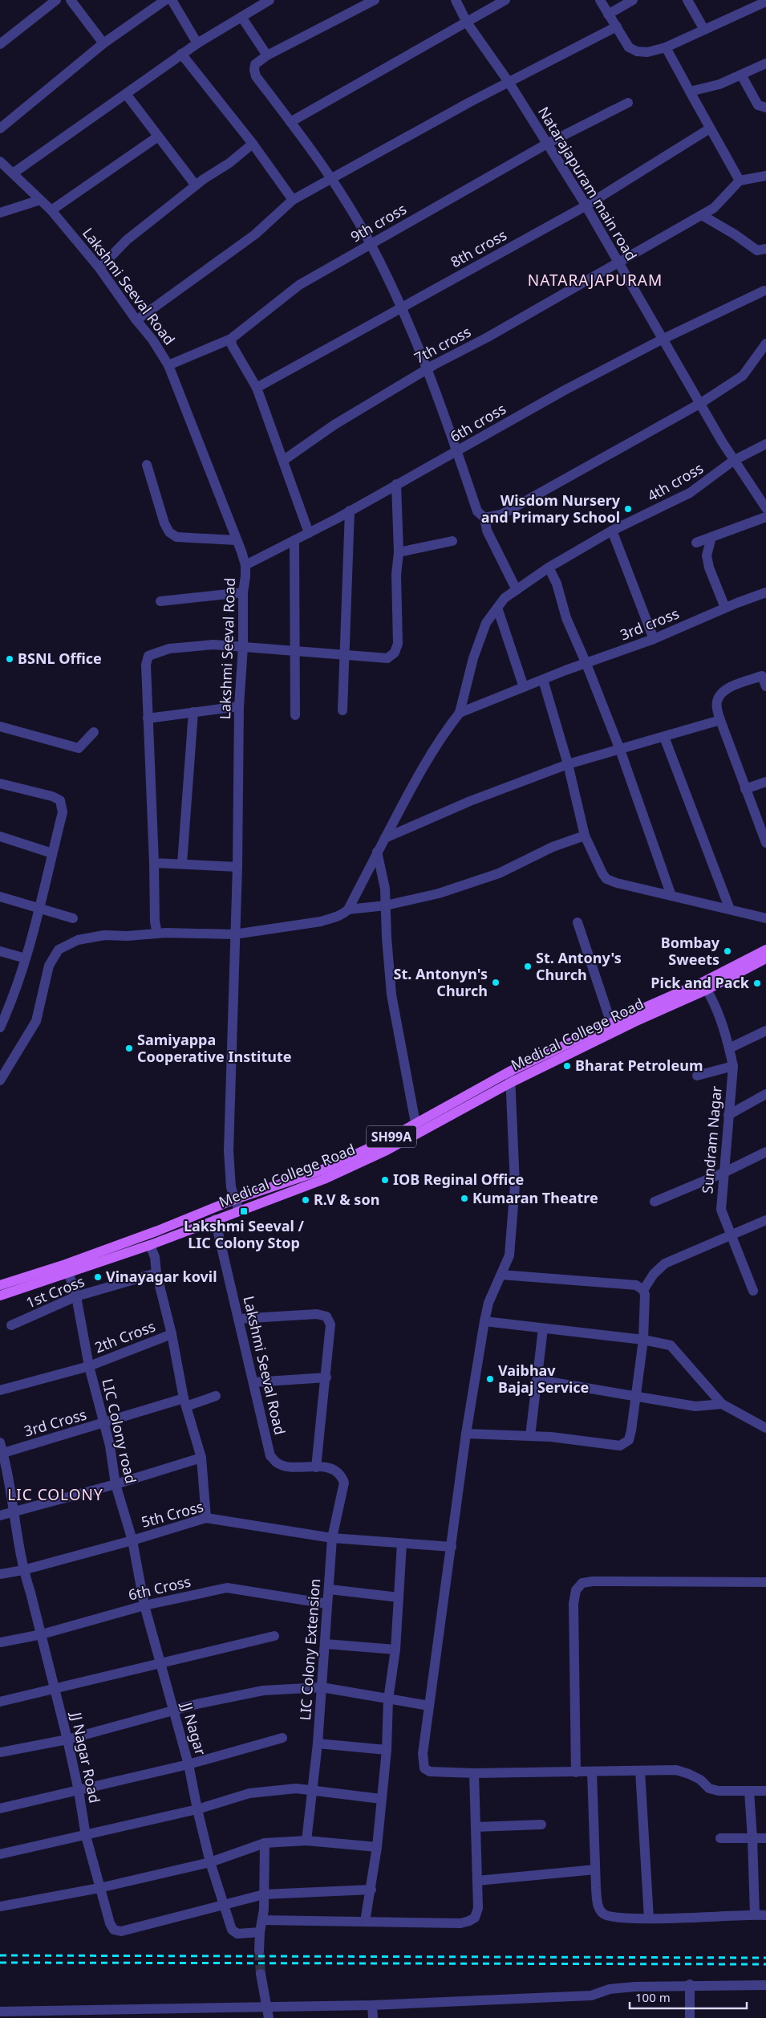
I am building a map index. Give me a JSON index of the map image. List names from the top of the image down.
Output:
{
  "streets": {
    "main road": ["Medical College Road", "SH99A"],
    "street": [
      "Natarajapuram main road",
      "9th cross",
      "8th cross",
      "Lakshmi Seeval Road",
      "7th cross",
      "6th cross",
      "4th cross",
      "3rd cross",
      "Sundram Nagar",
      "1st Cross",
      "2th Cross",
      "3rd Cross",
      "LIC Colony road",
      "5th Cross",
      "6th Cross",
      "LIC Colony Extension",
      "JJ Nagar",
      "JJ Nagar Road"
    ]
  },
  "crossings": [
    ["Natarajapuram main road", "9th cross"],
    ["Natarajapuram main road", "8th cross"],
    ["Natarajapuram main road", "7th cross"],
    ["Natarajapuram main road", "6th cross"],
    ["Natarajapuram main road", "4th cross"],
    ["9th cross", "Lakshmi Seeval Road"],
    ["Lakshmi Seeval Road", "6th cross"],
    ["Lakshmi Seeval Road", "Medical College Road"],
    ["Lakshmi Seeval Road", "LIC Colony Extension"],
    ["4th cross", "3rd cross"],
    ["Medical College Road", "Sundram Nagar"],
    ["Medical College Road", "LIC Colony road"],
    ["1st Cross", "LIC Colony road"],
    ["2th Cross", "LIC Colony road"],
    ["3rd Cross", "LIC Colony road"],
    ["3rd Cross", "JJ Nagar Road"],
    ["LIC Colony road", "5th Cross"],
    ["LIC Colony road", "6th Cross"],
    ["LIC Colony road", "JJ Nagar"],
    ["5th Cross", "LIC Colony Extension"],
    ["5th Cross", "JJ Nagar Road"],
    ["6th Cross", "LIC Colony Extension"],
    ["6th Cross", "JJ Nagar"],
    ["6th Cross", "JJ Nagar Road"],
    ["JJ Nagar", "JJ Nagar Road"]
  ],
  "districts": ["NATARAJAPURAM", "LIC COLONY"],
  "places": {
    "other": [
      "Wisdom Nursery and Primary School",
      "BSNL Office",
      "Bombay Sweets",
      "St. Antony's Church",
      "St. Antonyn's Church",
      "Pick and Pack",
      "Samiyappa Cooperative Institute",
      "Bharat Petroleum",
      "IOB Reginal Office",
      "Kumaran Theatre",
      "R.V & son",
      "Vinayagar kovil",
      "Vaibhav Bajaj Service"
    ],
    "transit": ["Lakshmi Seeval / LIC Colony Stop"]
  },
  "scale_bar": "100 m"
}
